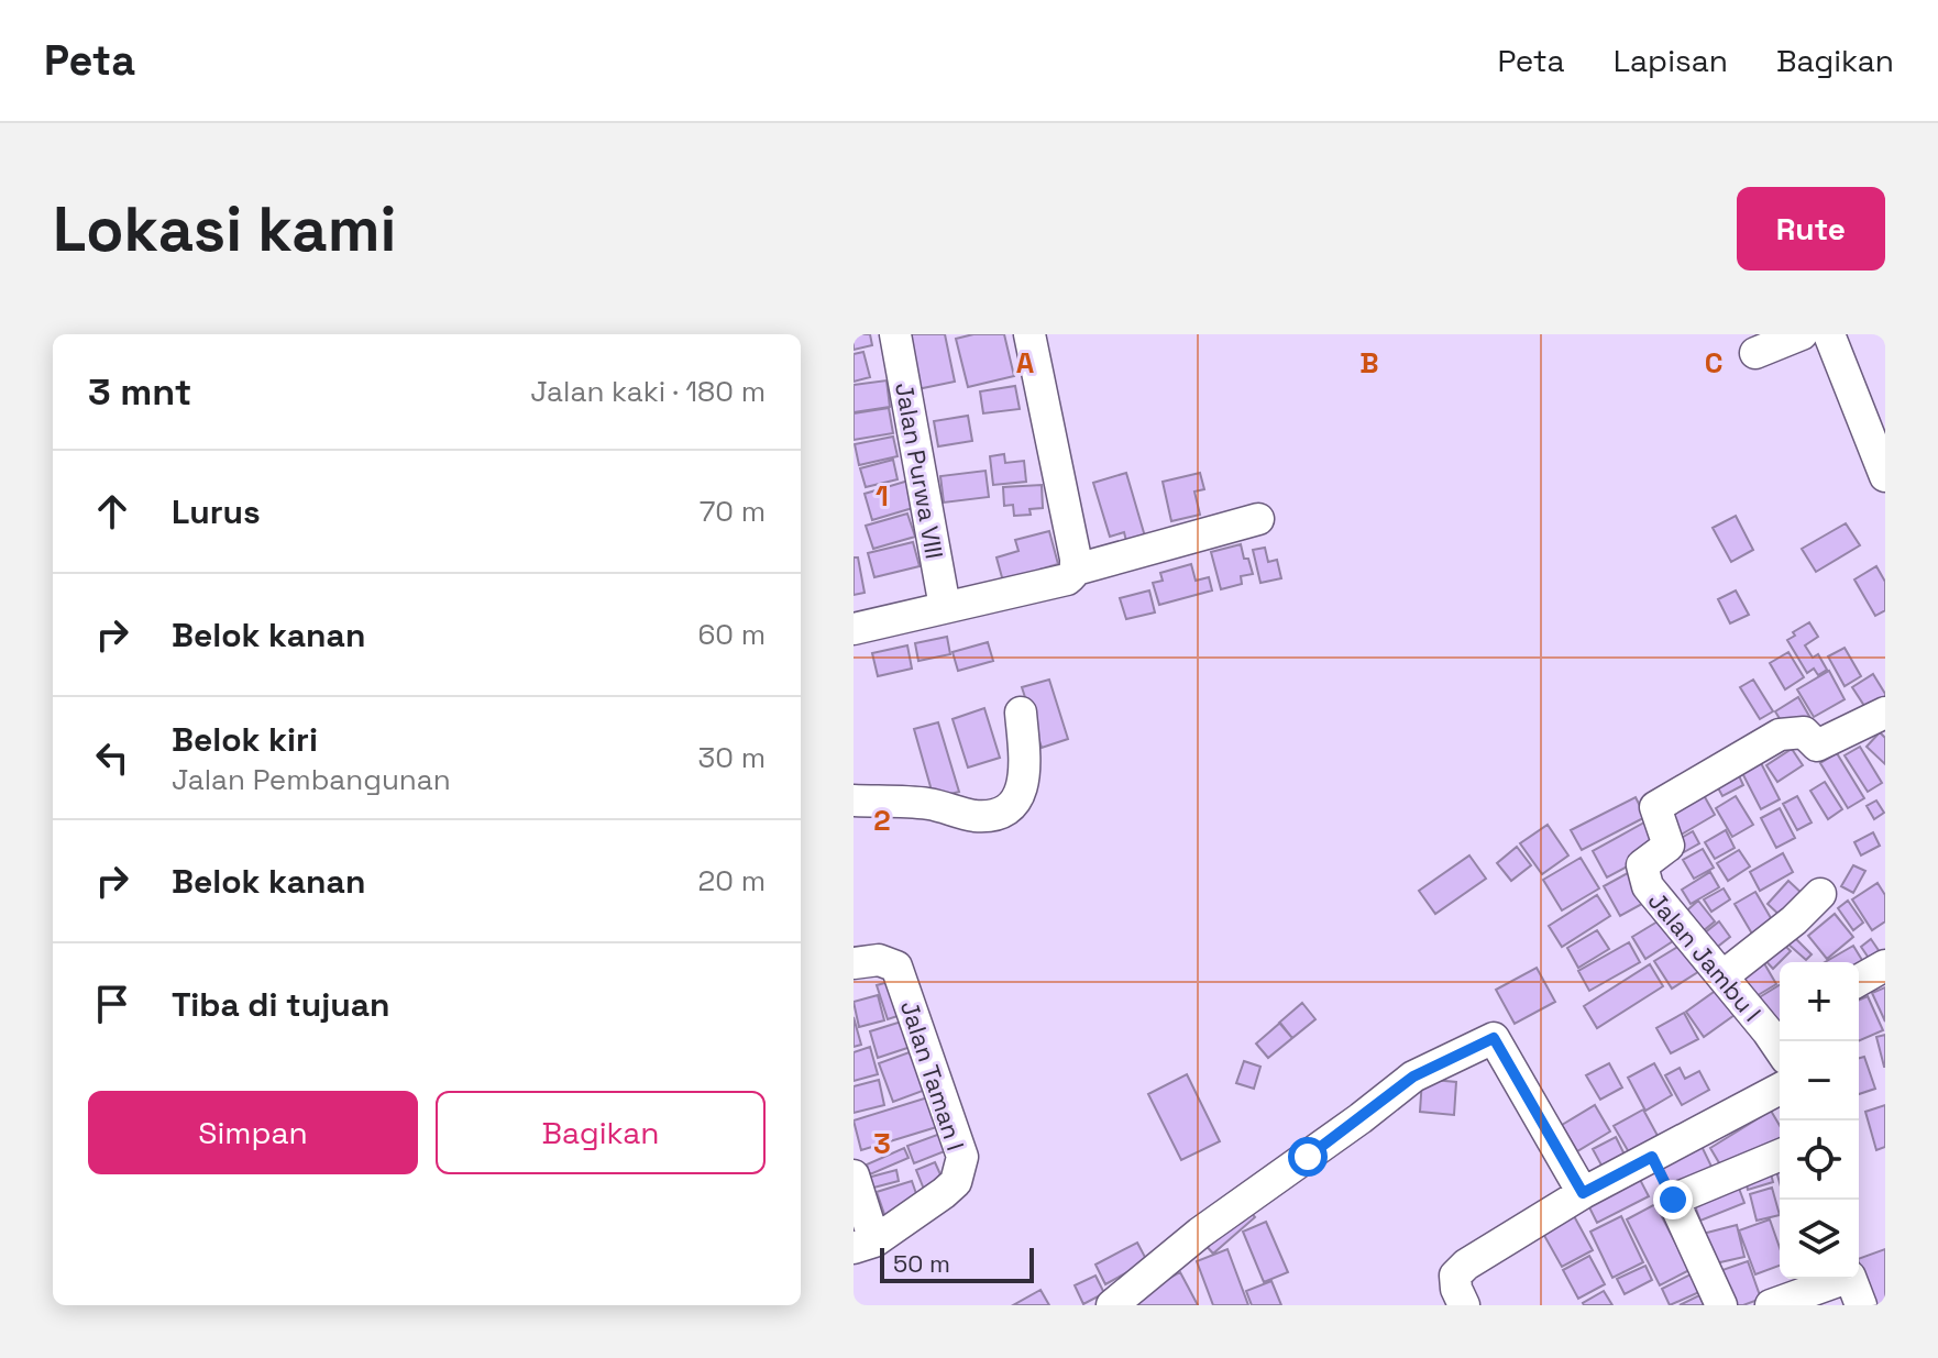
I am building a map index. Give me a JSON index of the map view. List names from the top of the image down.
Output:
{
  "streets": {
    "street": ["Jalan Purwa VIII", "Jalan Jambu I", "Jalan Taman I"]
  },
  "scale_bar": "50 m",
  "page": {
    "header": "Peta",
    "nav": ["Peta", "Lapisan", "Bagikan"],
    "buttons": [
      "Rute",
      ["Simpan", "Bagikan"]
    ],
    "title": "Lokasi kami",
    "heading": ["3 mnt", "Jalan kaki · 180 m"],
    "list": [
      ["Lurus", "70 m"],
      ["Belok kanan", "60 m"],
      ["Belok kiri", "Jalan Pembangunan", "30 m"],
      ["Belok kanan", "20 m"],
      "Tiba di tujuan"
    ],
    "map_buttons": ["+", "−"],
    "scale": "50 m"
  },
  "grid": {
    "columns": ["A", "B", "C"],
    "rows": ["1", "2", "3"]
  }
}
